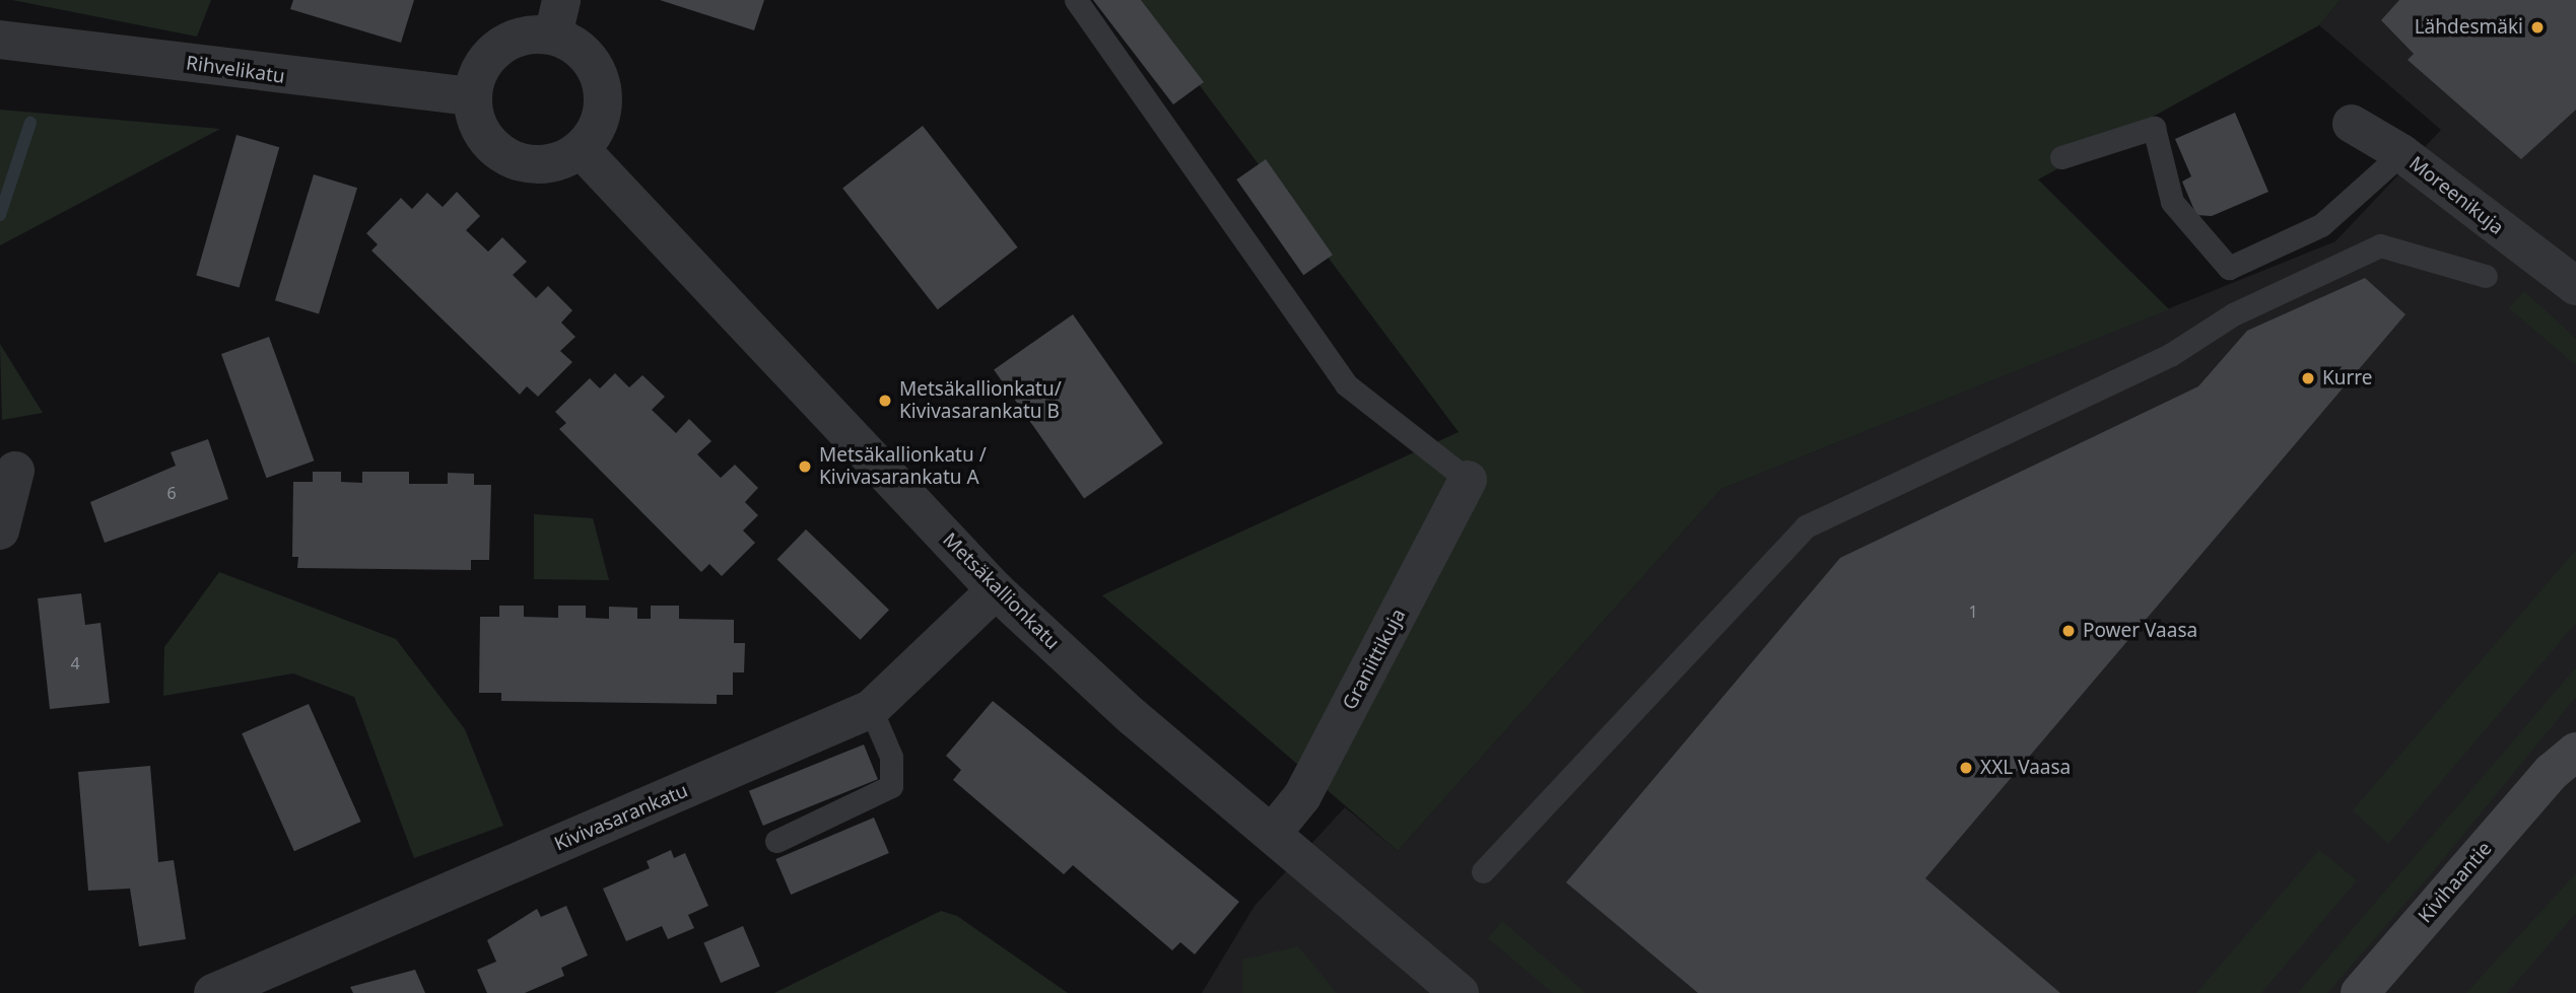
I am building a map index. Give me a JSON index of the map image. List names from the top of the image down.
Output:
{
  "streets": {
    "main road": ["Kivihaantie"],
    "street": [
      "Rihvelikatu",
      "Moreenikuja",
      "Metsäkallionkatu",
      "Graniittikuja",
      "Kivivasarankatu"
    ]
  },
  "crossings": [
    ["Rihvelikatu", "Metsäkallionkatu"],
    ["Metsäkallionkatu", "Graniittikuja"],
    ["Metsäkallionkatu", "Kivivasarankatu"]
  ],
  "places": [
    "Lähdesmäki",
    "Kurre",
    "Metsäkallionkatu/ Kivivasarankatu B",
    "Metsäkallionkatu / Kivivasarankatu A",
    "Power Vaasa",
    "XXL Vaasa"
  ],
  "house_numbers": ["6", "1", "4"]
}
